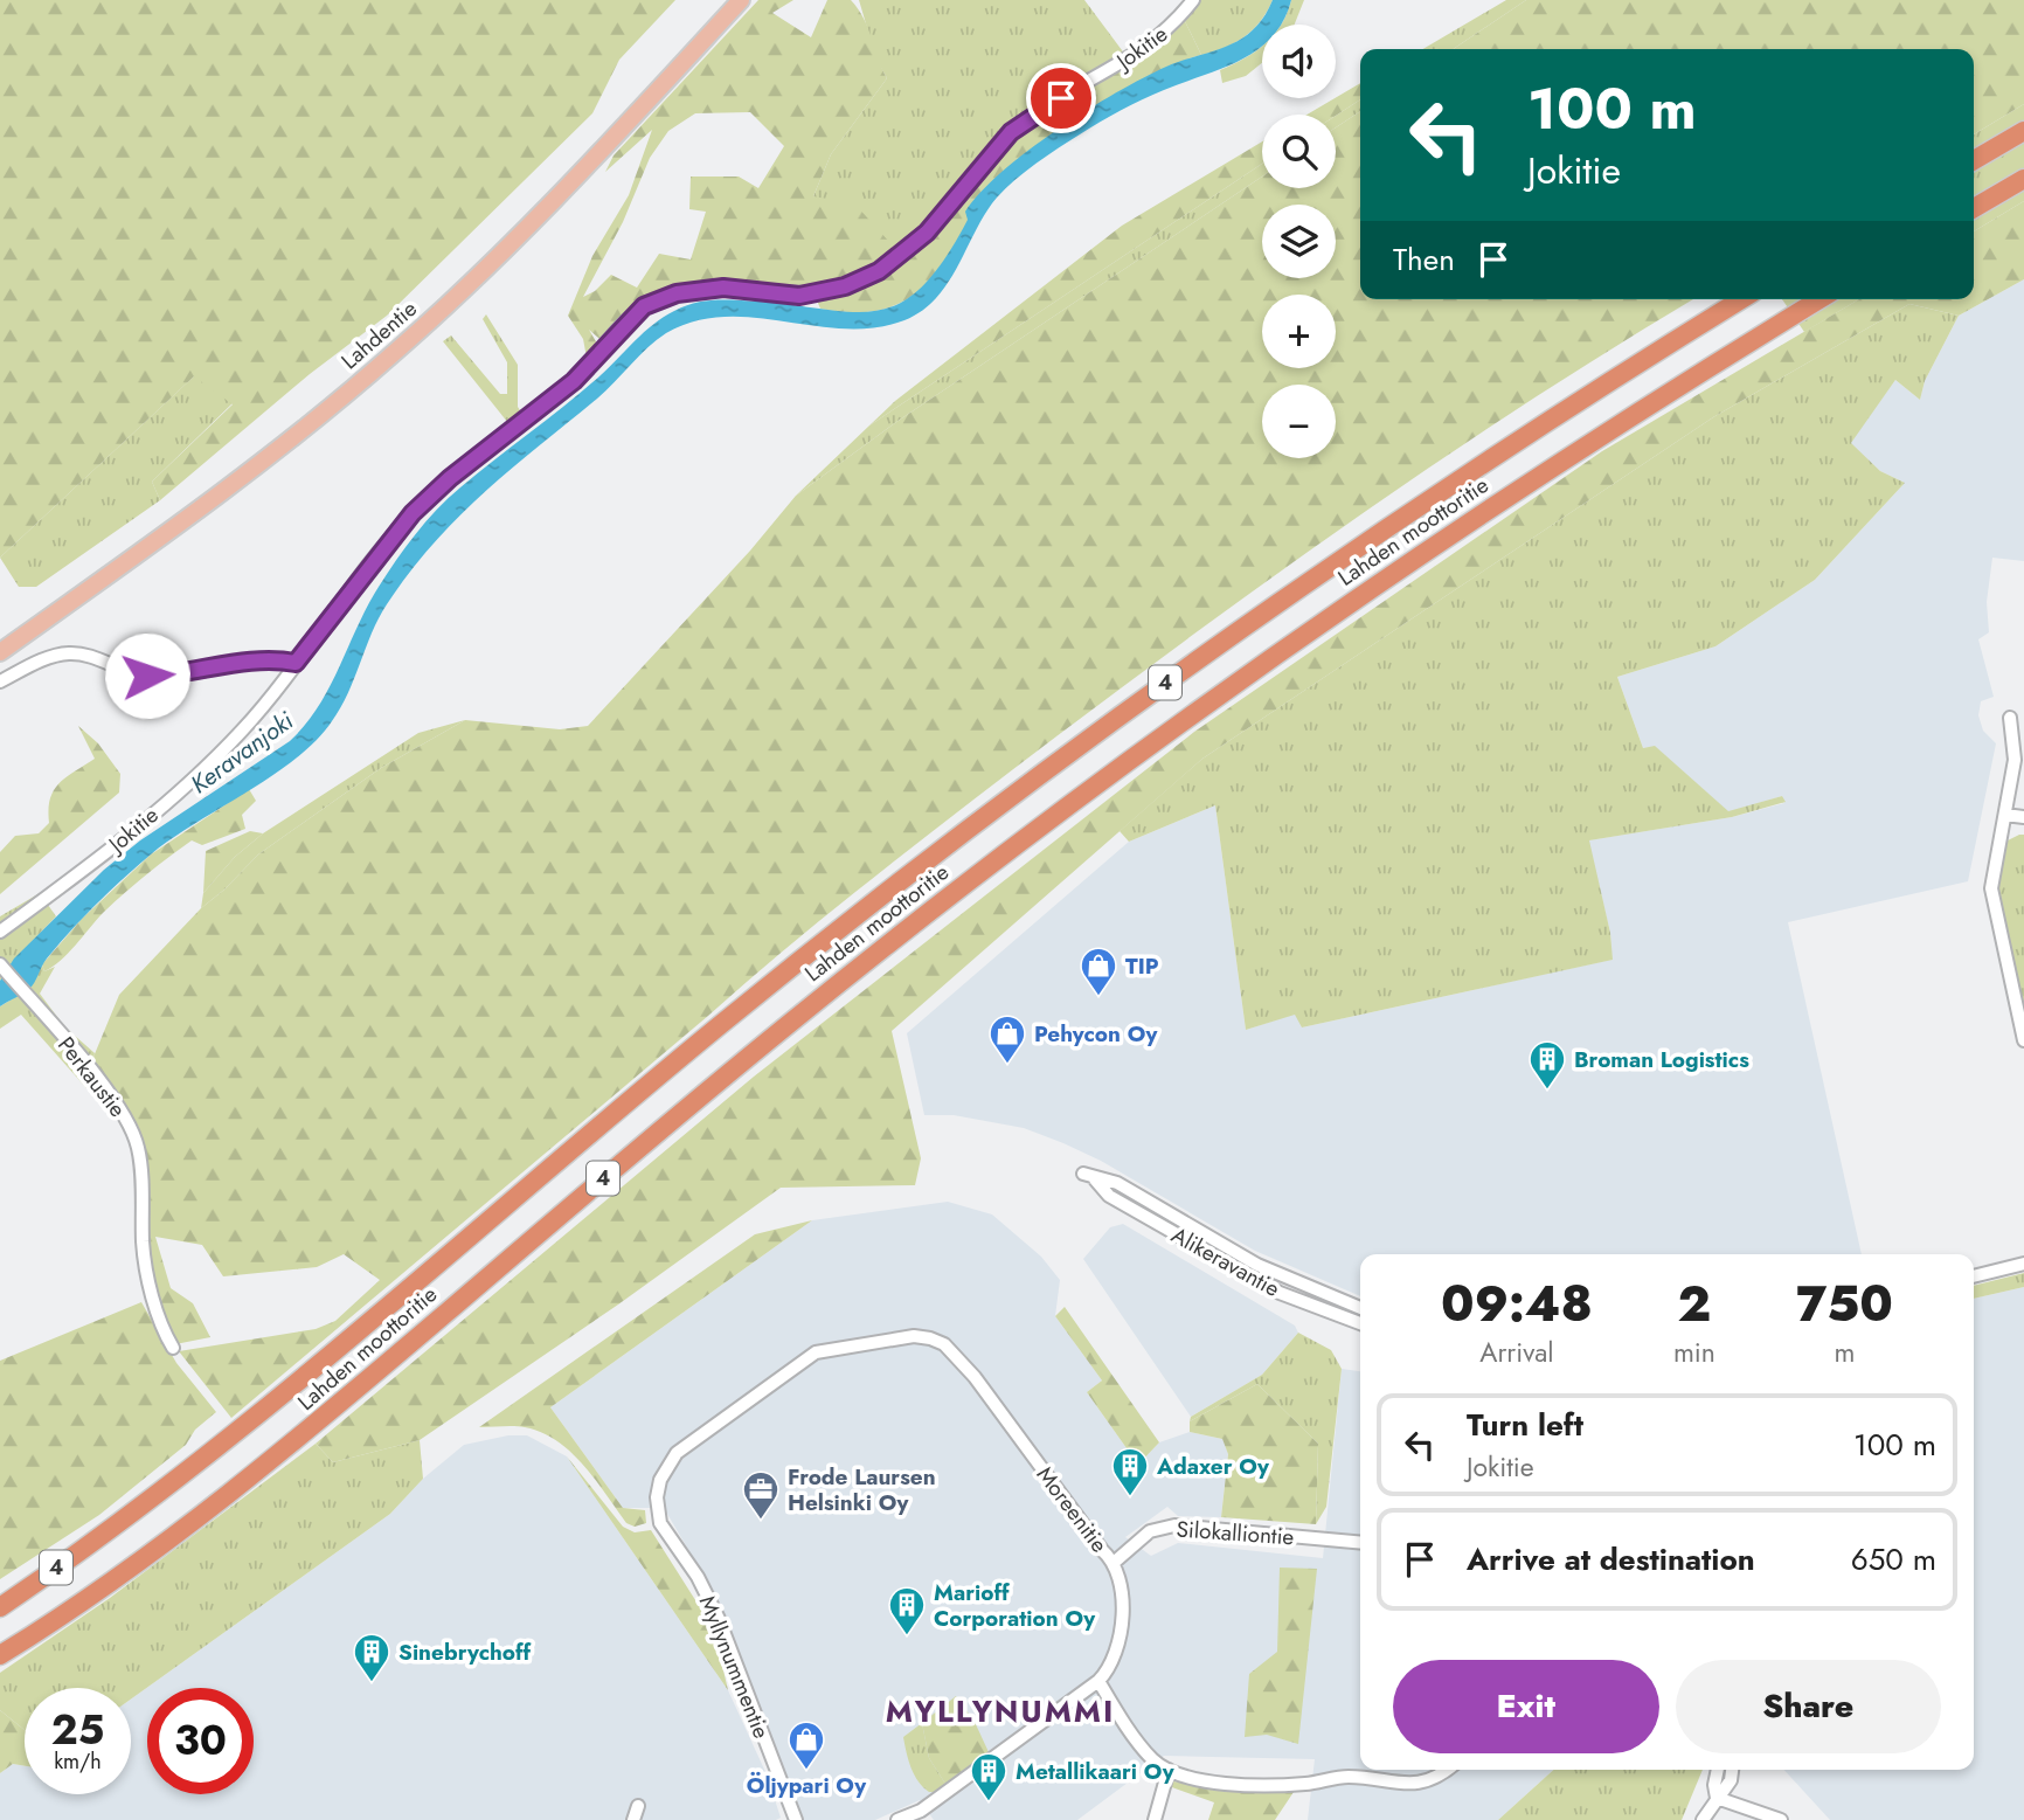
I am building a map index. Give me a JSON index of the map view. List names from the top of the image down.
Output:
{
  "streets": {
    "highway": ["Lahden moottoritie", "4"],
    "main road": ["Lahdentie"],
    "street": [
      "Jokitie",
      "Perkaustie",
      "Alikeravantie",
      "Moreenitie",
      "Silokalliontie",
      "Myllynummentie"
    ]
  },
  "crossings": [
    ["Moreenitie", "Silokalliontie"],
    ["Moreenitie", "Myllynummentie"]
  ],
  "districts": ["MYLLYNUMMI"],
  "water": ["Keravanjoki"],
  "places": {
    "shop": ["TIP", "Pehycon Oy", "Öljypari Oy"],
    "building": [
      "Broman Logistics",
      "Adaxer Oy",
      "Marioff Corporation Oy",
      "Sinebrychoff",
      "Metallikaari Oy"
    ],
    "office": ["Frode Laursen Helsinki Oy"]
  },
  "page": {
    "map_buttons": ["+", "−"],
    "turn": ["100 m", "Jokitie"],
    "then": "Then",
    "eta": [
      "09:48",
      "Arrival",
      "2",
      "min",
      "750",
      "m"
    ],
    "list": [
      {
        "name": "Turn left",
        "note": "Jokitie",
        "value": "100 m"
      },
      {
        "name": "Arrive at destination",
        "value": "650 m"
      }
    ],
    "buttons": ["Exit", "Share"],
    "speed": "25 km/h",
    "limit": "30"
  }
}
